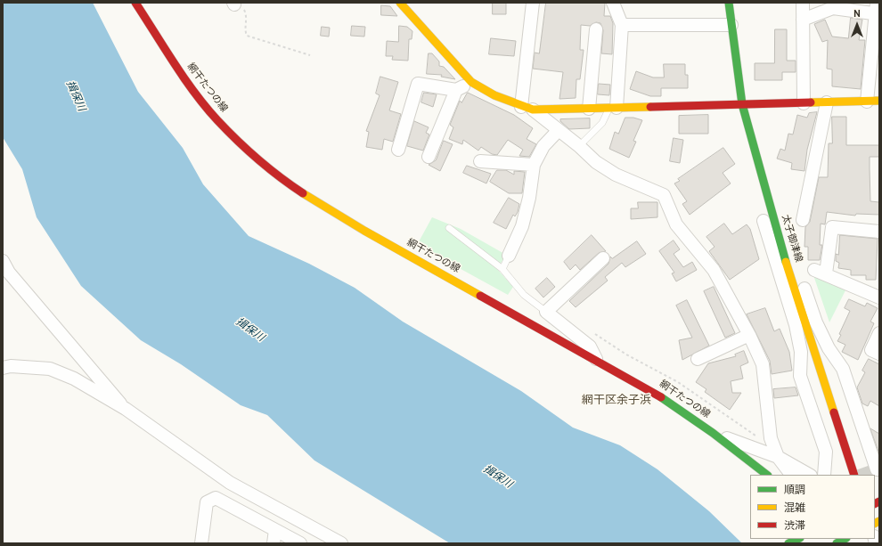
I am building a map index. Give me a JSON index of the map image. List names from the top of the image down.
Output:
{
  "streets": {
    "main road": ["網干たつの線", "太子御津線"]
  },
  "districts": ["網干区余子浜"],
  "water": ["揖保川"],
  "legend": ["順調", "混雑", "渋滞"],
  "north": "top"
}
